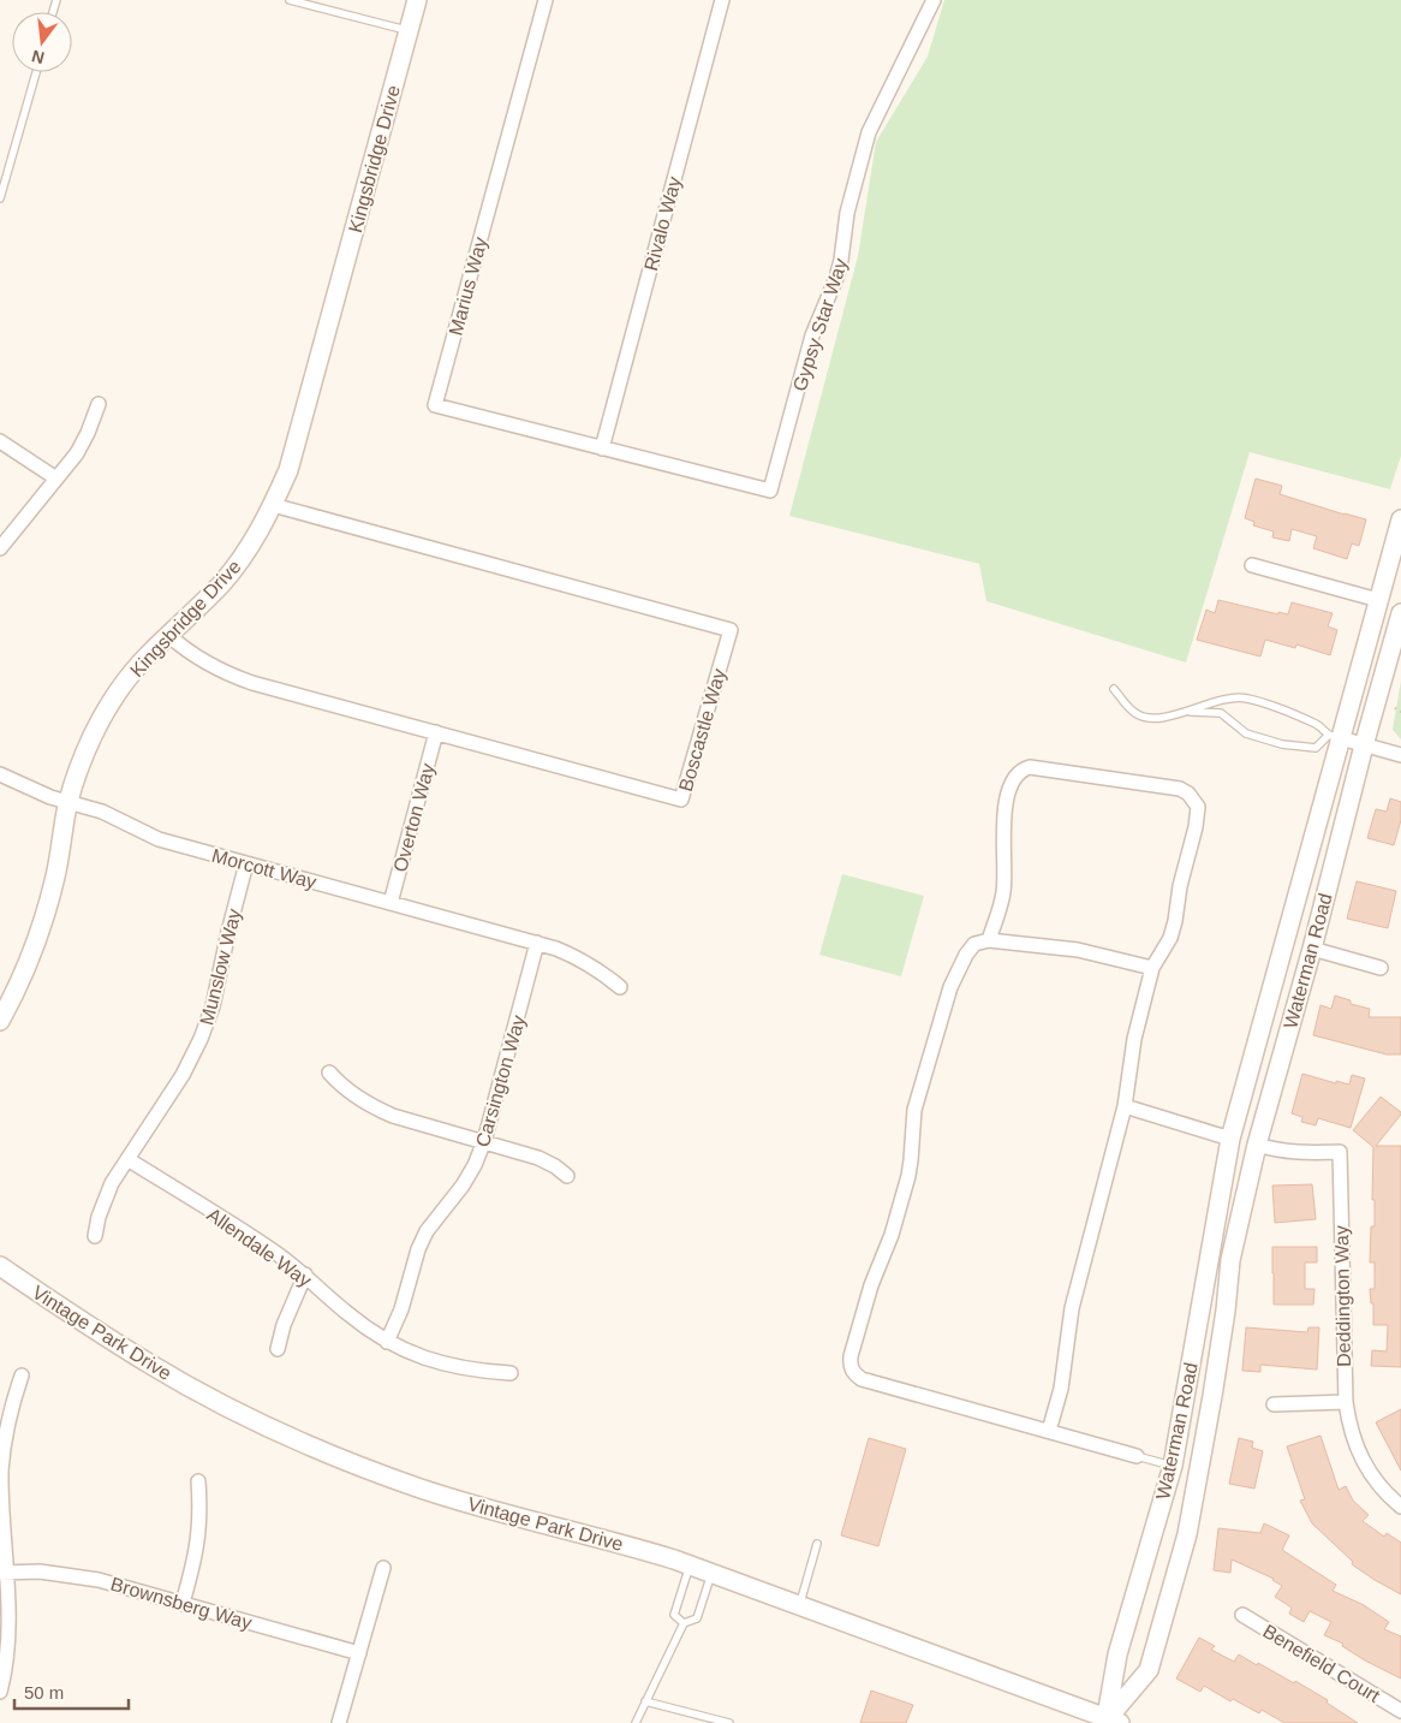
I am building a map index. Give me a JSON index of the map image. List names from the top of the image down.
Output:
{
  "streets": {
    "street": [
      "Kingsbridge Drive",
      "Rivalo Way",
      "Marius Way",
      "Gypsy Star Way",
      "Boscastle Way",
      "Overton Way",
      "Morcott Way",
      "Waterman Road",
      "Munslow Way",
      "Carsington Way",
      "Allendale Way",
      "Deddington Way",
      "Vintage Park Drive",
      "Brownsberg Way",
      "Benefield Court"
    ]
  },
  "crossings": [
    ["Kingsbridge Drive", "Boscastle Way"],
    ["Kingsbridge Drive", "Morcott Way"],
    ["Rivalo Way", "Marius Way"],
    ["Rivalo Way", "Gypsy Star Way"],
    ["Marius Way", "Gypsy Star Way"],
    ["Boscastle Way", "Overton Way"],
    ["Overton Way", "Morcott Way"],
    ["Morcott Way", "Munslow Way"],
    ["Morcott Way", "Carsington Way"],
    ["Waterman Road", "Deddington Way"],
    ["Waterman Road", "Vintage Park Drive"],
    ["Munslow Way", "Allendale Way"],
    ["Carsington Way", "Allendale Way"]
  ],
  "scale_bar": "50 m",
  "north": "bottom"
}
